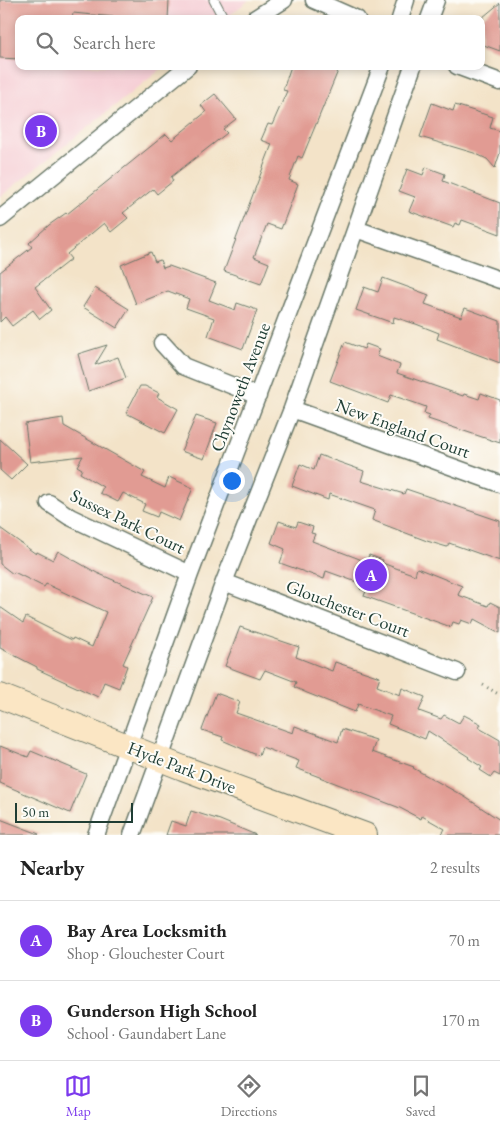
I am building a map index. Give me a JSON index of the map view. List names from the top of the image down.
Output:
{
  "streets": {
    "street": [
      "Chynoweth Avenue",
      "New England Court",
      "Sussex Park Court",
      "Glouchester Court",
      "Hyde Park Drive"
    ]
  },
  "crossings": [
    ["Chynoweth Avenue", "Sussex Park Court"],
    ["Chynoweth Avenue", "Hyde Park Drive"]
  ],
  "scale_bar": "50 m",
  "page": {
    "search": "Search here",
    "pins": ["B", "A"],
    "scale": "50 m",
    "heading": ["Nearby", "2 results"],
    "list": [
      {
        "mark": "A",
        "name": "Bay Area Locksmith",
        "note": "Shop · Glouchester Court",
        "value": "70 m"
      },
      {
        "mark": "B",
        "name": "Gunderson High School",
        "note": "School · Gaundabert Lane",
        "value": "170 m"
      }
    ],
    "nav": ["Map", "Directions", "Saved"]
  }
}
